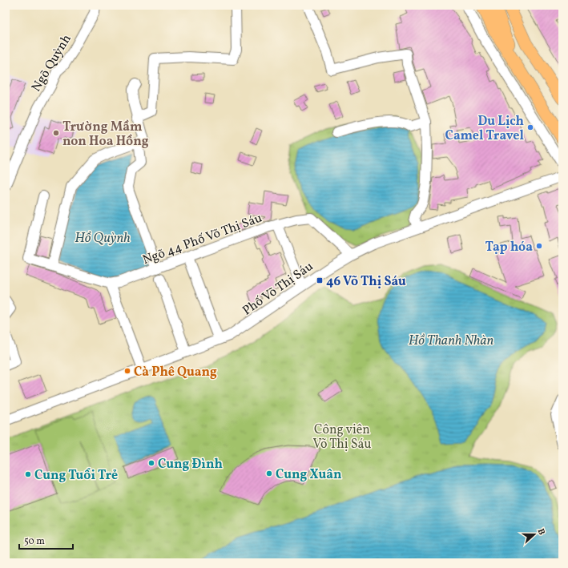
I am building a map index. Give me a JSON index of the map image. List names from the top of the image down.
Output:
{
  "streets": {
    "street": ["Ngõ Quỳnh", "Ngõ 44 Phố Võ Thị Sáu", "Phố Võ Thị Sáu"]
  },
  "crossings": [
    ["Ngõ 44 Phố Võ Thị Sáu", "Phố Võ Thị Sáu"]
  ],
  "water": ["Hồ Quỳnh", "Hồ Thanh Nhàn"],
  "parks": ["Công viên Võ Thị Sáu"],
  "places": {
    "other": [
      "Du Lịch Camel Travel",
      "Trường Mầm non Hoa Hồng",
      "Tạp hóa",
      "Cà Phê Quang",
      "Cung Đình",
      "Cung Xuân",
      "Cung Tuổi Trẻ"
    ],
    "transit": ["46 Võ Thị Sáu"]
  },
  "scale_bar": "50 m",
  "north": "right"
}
